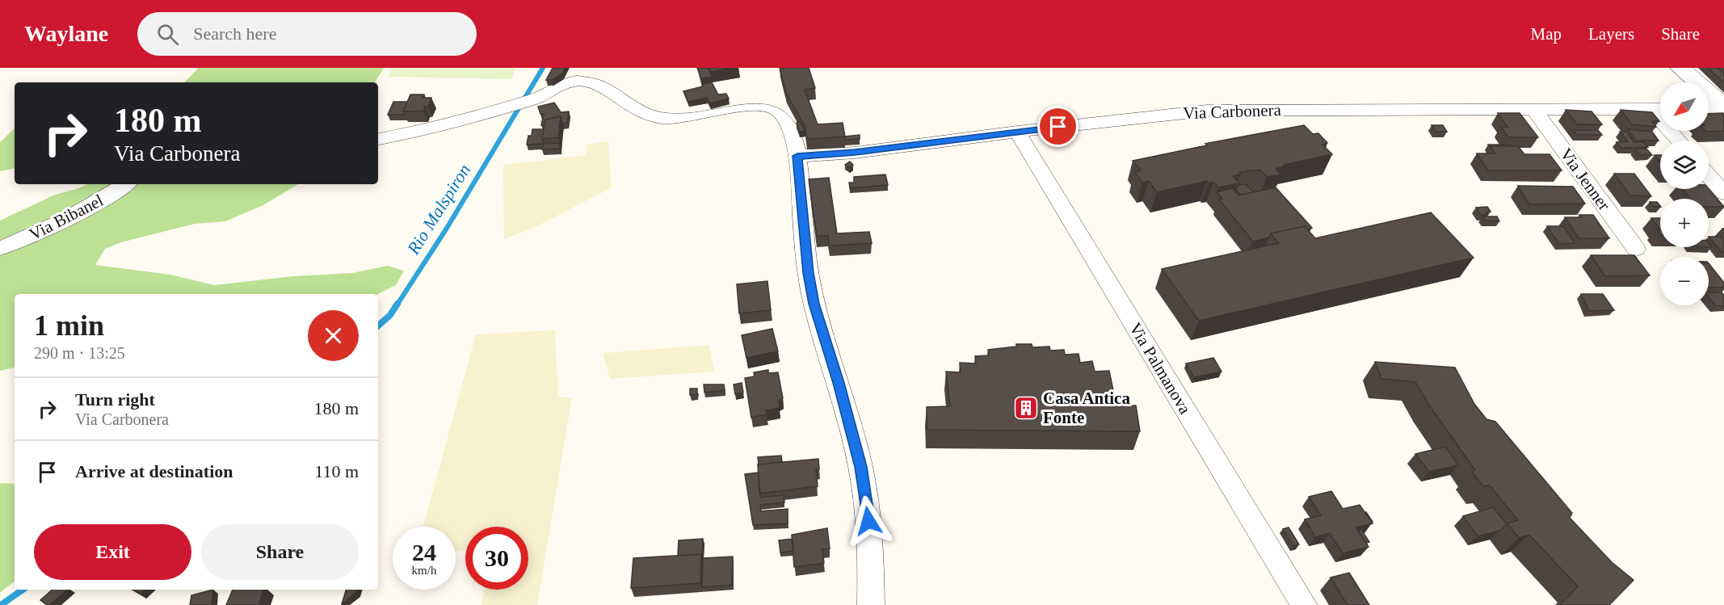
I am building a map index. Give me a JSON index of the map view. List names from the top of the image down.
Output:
{
  "streets": {
    "street": [
      "Via Carbonera",
      "Via Jenner",
      "Via Bibanel",
      "Via Palmanova"
    ]
  },
  "crossings": [
    ["Via Carbonera", "Via Jenner"],
    ["Via Carbonera", "Via Palmanova"]
  ],
  "water": ["Rio Malspiron"],
  "places": {
    "building": ["Casa Antica Fonte"]
  },
  "north": "bottom left",
  "page": {
    "header": "Waylane",
    "search": "Search here",
    "nav": ["Map", "Layers", "Share"],
    "map_buttons": ["+", "−"],
    "turn": ["180 m", "Via Carbonera"],
    "heading": ["1 min", "290 m · 13:25"],
    "list": [
      {
        "name": "Turn right",
        "note": "Via Carbonera",
        "value": "180 m"
      },
      {
        "name": "Arrive at destination",
        "value": "110 m"
      }
    ],
    "buttons": ["Exit", "Share"],
    "speed": "24 km/h",
    "limit": "30"
  }
}
